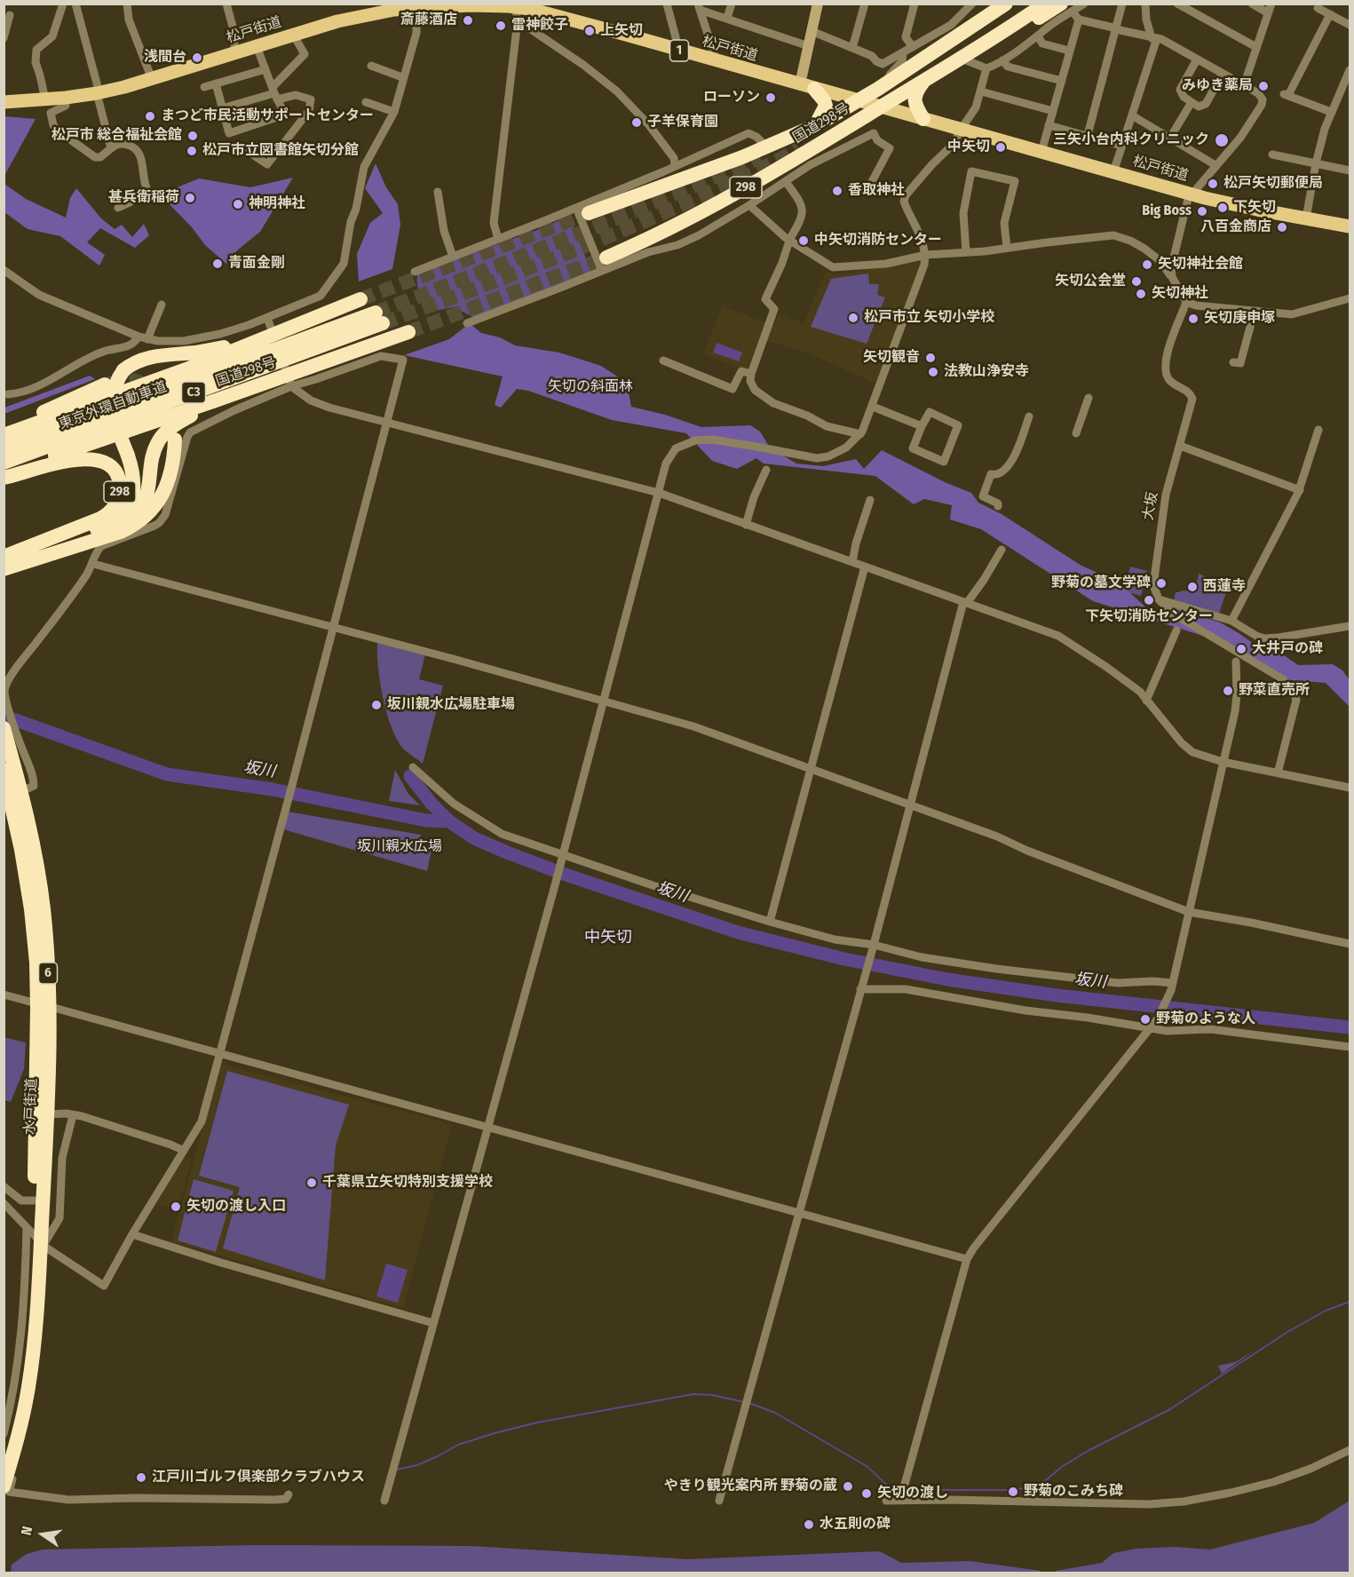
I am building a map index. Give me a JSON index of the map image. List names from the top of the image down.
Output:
{
  "streets": {
    "highway": [
      "国道298号",
      "298",
      "C3",
      "東京外環自動車道",
      "6",
      "水戸街道"
    ],
    "main road": ["松戸街道", "1"],
    "street": ["大坂"]
  },
  "crossings": [
    ["松戸街道", "国道298号"],
    ["国道298号", "298"]
  ],
  "districts": ["中矢切"],
  "water": ["坂川"],
  "parks": ["矢切の斜面林", "坂川親水広場"],
  "places": [
    "斎藤酒店",
    "雷神餃子",
    "上矢切",
    "浅間台",
    "みゆき薬局",
    "ローソン",
    "まつど市民活動サポートセンター",
    "子羊保育園",
    "松戸市 総合福祉会館",
    "三矢小台内科クリニック",
    "中矢切",
    "松戸市立図書館矢切分館",
    "松戸矢切郵便局",
    "香取神社",
    "甚兵衛稲荷",
    "神明神社",
    "下矢切",
    "Big Boss",
    "八百金商店",
    "中矢切消防センター",
    "青面金剛",
    "矢切神社会館",
    "矢切公会堂",
    "矢切神社",
    "松戸市立 矢切小学校",
    "矢切庚申塚",
    "矢切観音",
    "法教山浄安寺",
    "野菊の墓文学碑",
    "西蓮寺",
    "下矢切消防センター",
    "大井戸の碑",
    "野菜直売所",
    "坂川親水広場駐車場",
    "野菊のような人",
    "千葉県立矢切特別支援学校",
    "矢切の渡し入口",
    "江戸川ゴルフ倶楽部クラブハウス",
    "やきり観光案内所 野菊の蔵",
    "野菊のこみち碑",
    "矢切の渡し",
    "水五則の碑"
  ],
  "north": "left"
}
